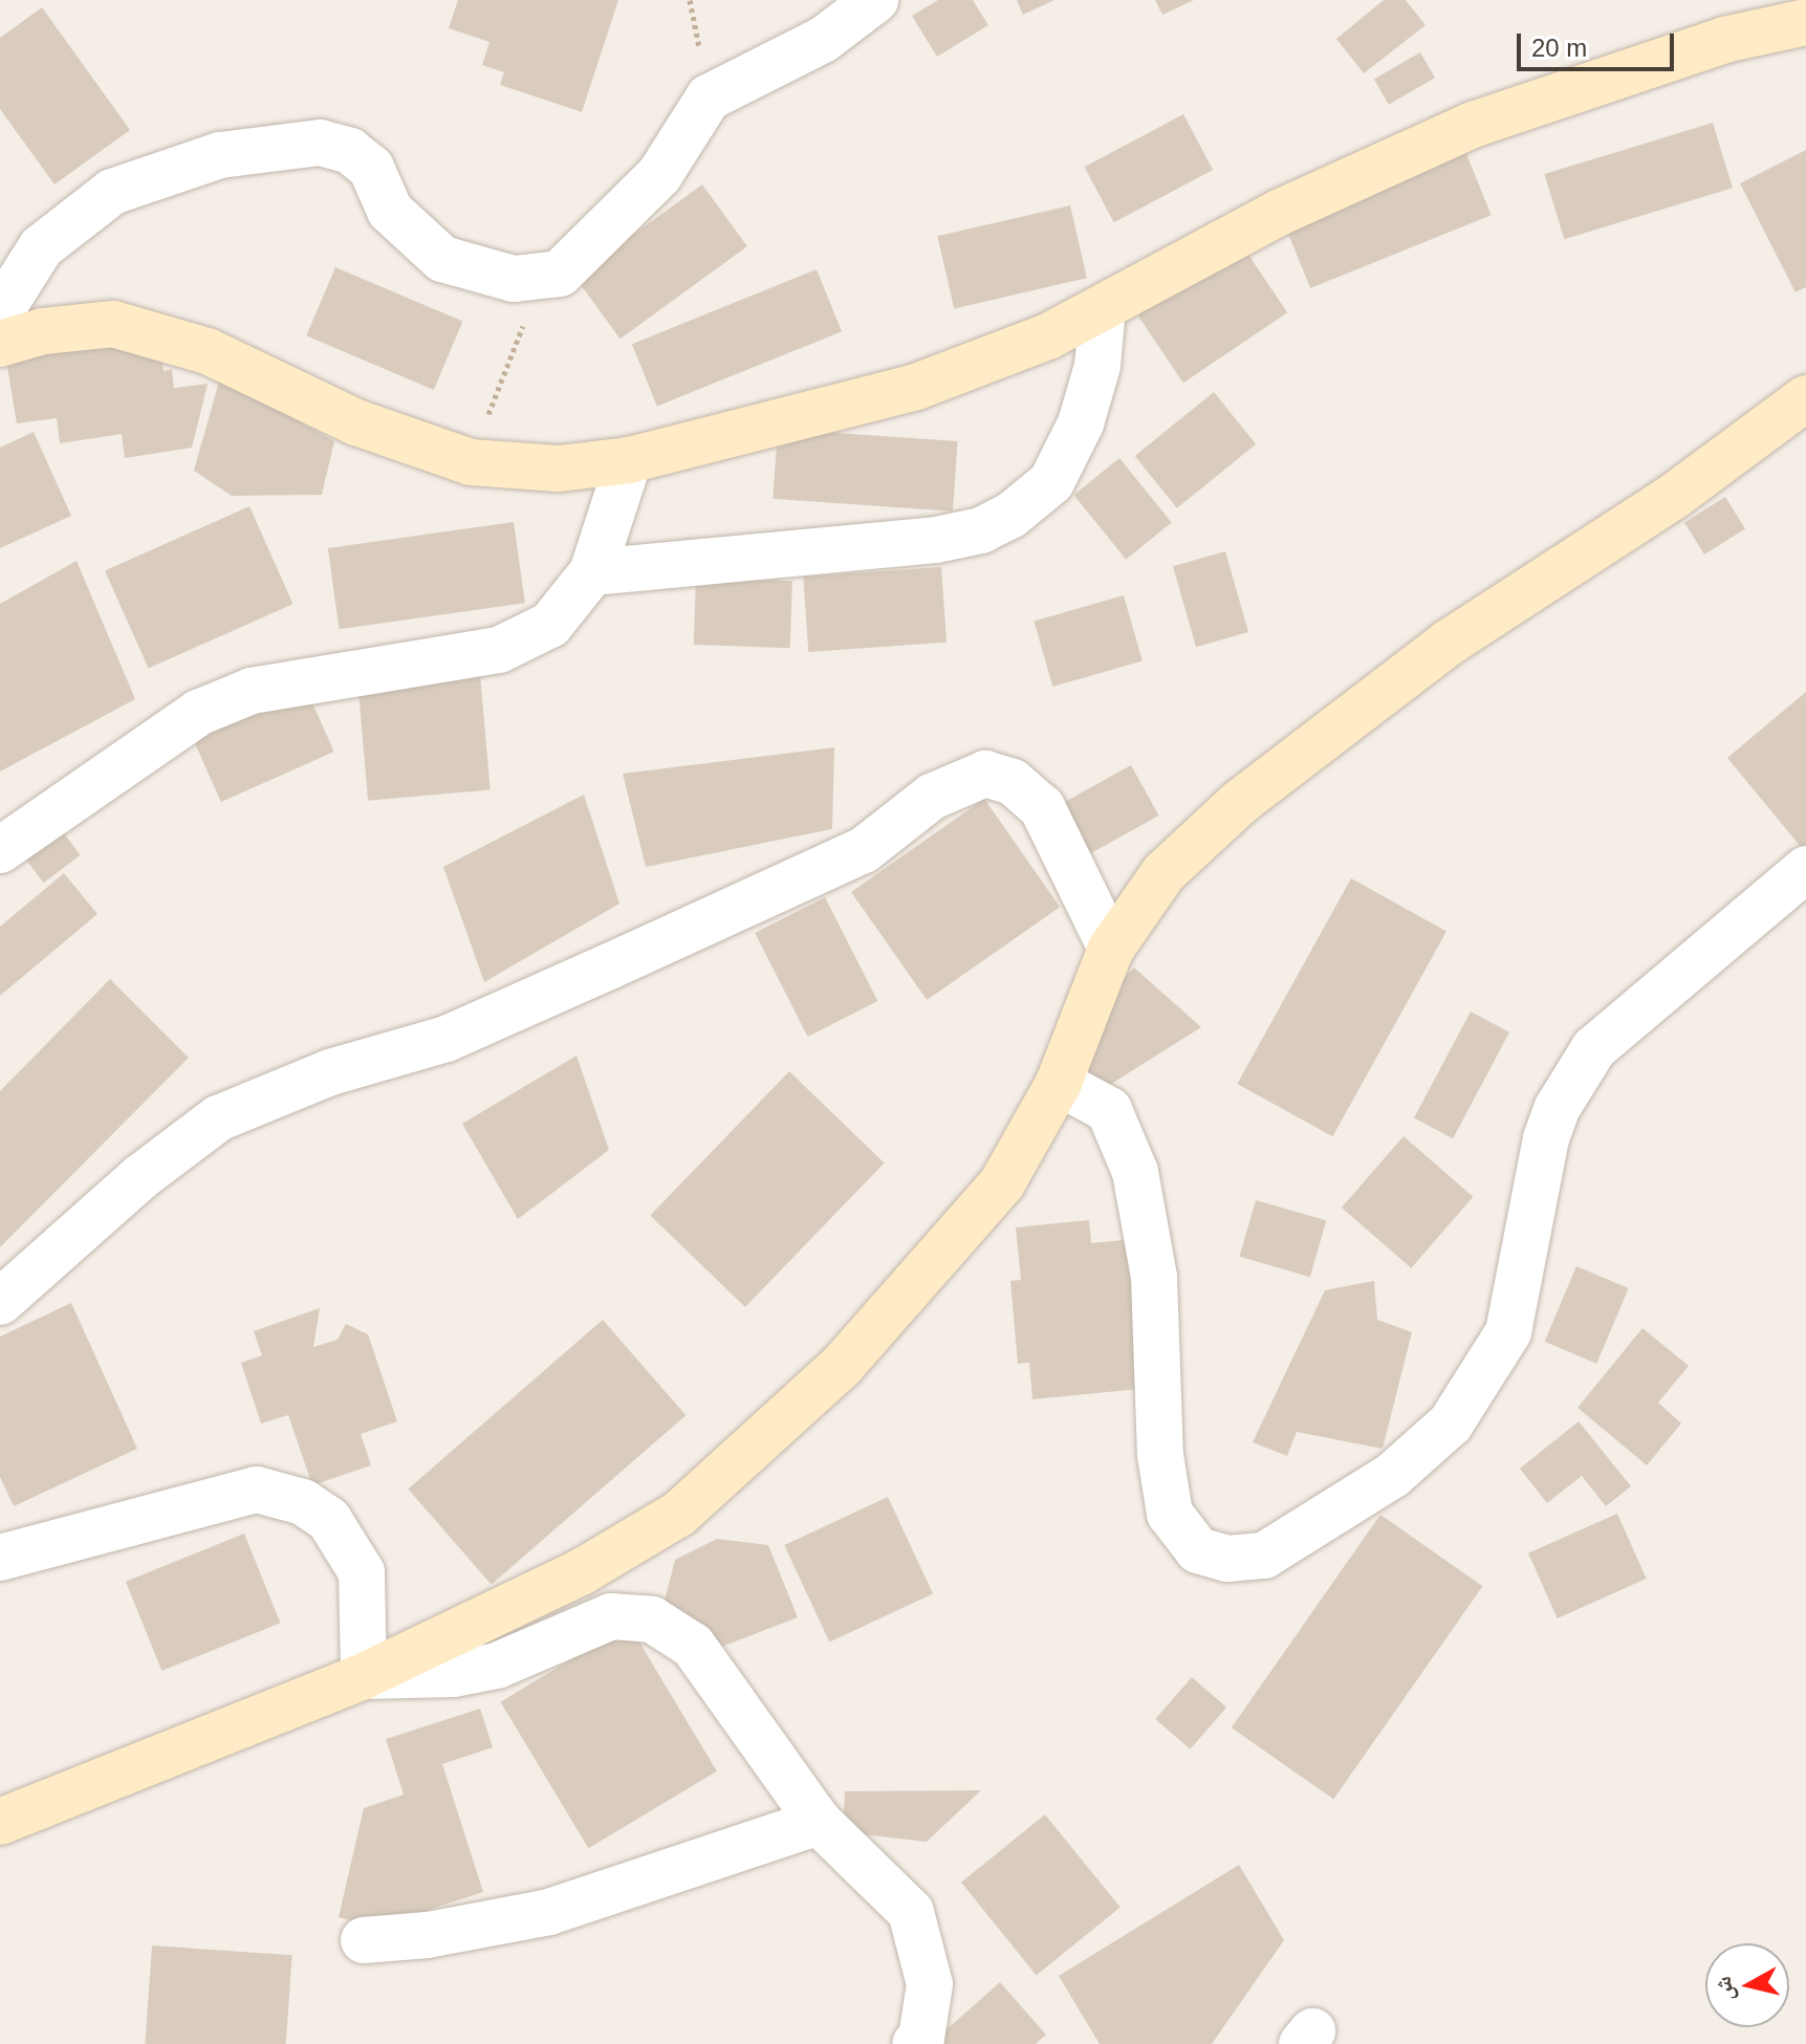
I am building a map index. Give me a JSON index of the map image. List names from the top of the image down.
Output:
{
  "scale_bar": "20 m",
  "north": "left"
}
